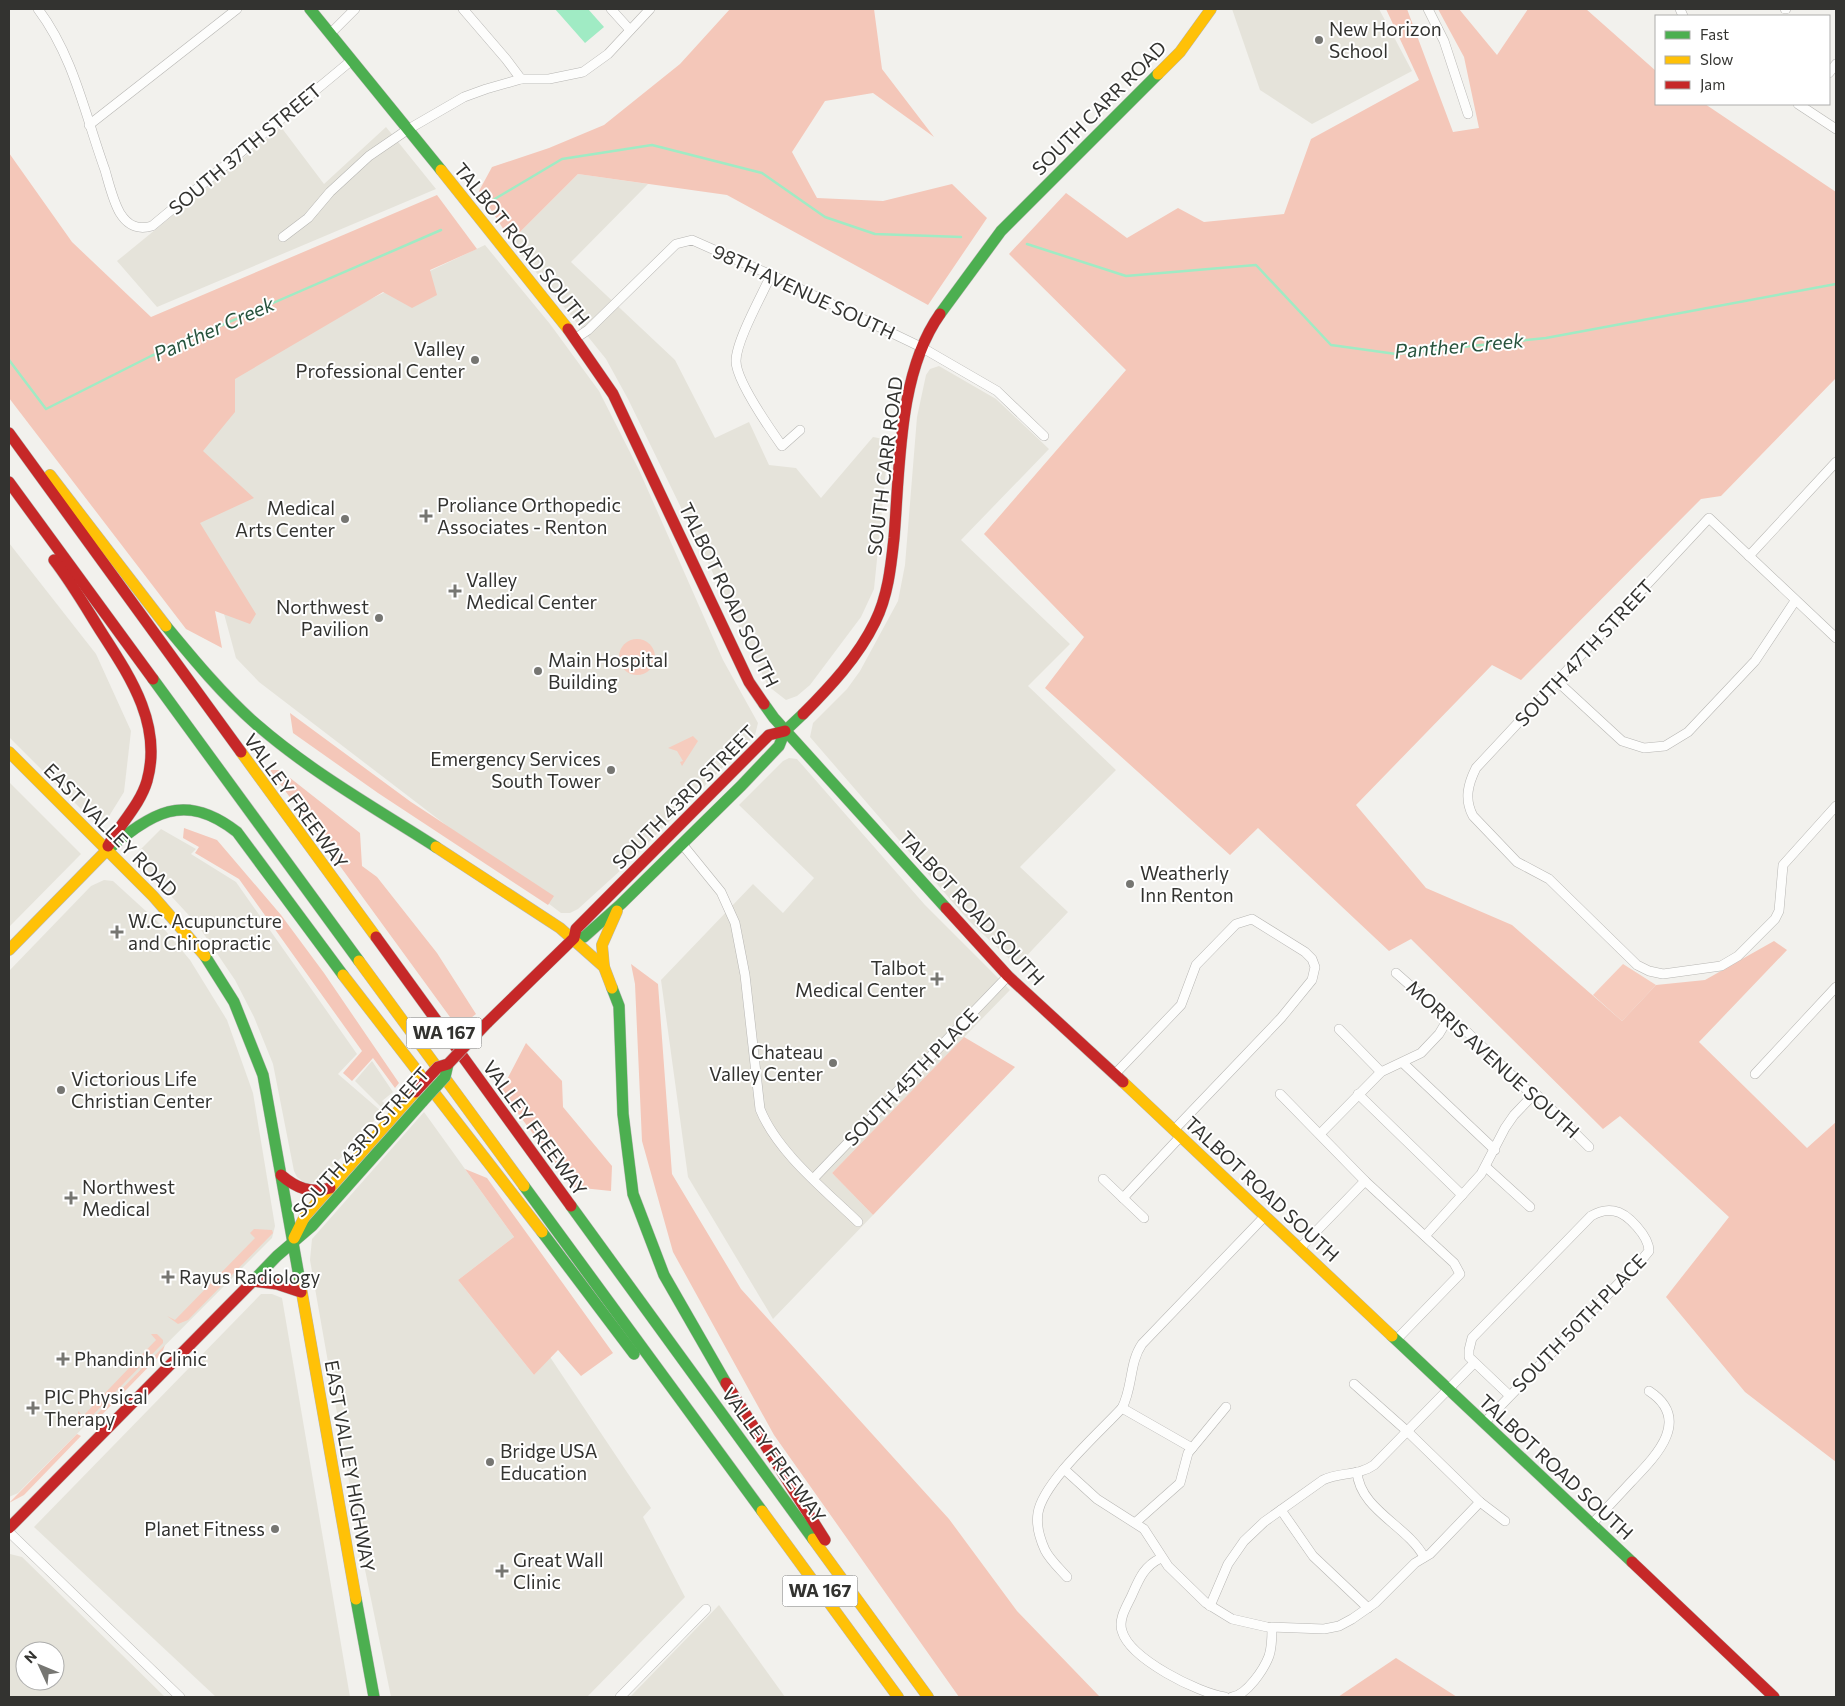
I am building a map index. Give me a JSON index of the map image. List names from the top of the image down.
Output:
{
  "streets": {
    "main road": [
      "SOUTH CARR ROAD",
      "TALBOT ROAD SOUTH",
      "SOUTH 43RD STREET",
      "VALLEY FREEWAY",
      "EAST VALLEY ROAD",
      "WA 167",
      "EAST VALLEY HIGHWAY"
    ],
    "street": [
      "SOUTH 37TH STREET",
      "98TH AVENUE SOUTH",
      "SOUTH 47TH STREET",
      "MORRIS AVENUE SOUTH",
      "SOUTH 45TH PLACE",
      "SOUTH 50TH PLACE"
    ]
  },
  "crossings": [
    ["SOUTH CARR ROAD", "TALBOT ROAD SOUTH"],
    ["SOUTH CARR ROAD", "98TH AVENUE SOUTH"],
    ["SOUTH CARR ROAD", "SOUTH 43RD STREET"],
    ["SOUTH 37TH STREET", "TALBOT ROAD SOUTH"],
    ["TALBOT ROAD SOUTH", "98TH AVENUE SOUTH"],
    ["TALBOT ROAD SOUTH", "SOUTH 43RD STREET"],
    ["TALBOT ROAD SOUTH", "SOUTH 45TH PLACE"],
    ["TALBOT ROAD SOUTH", "SOUTH 50TH PLACE"],
    ["SOUTH 43RD STREET", "EAST VALLEY ROAD"],
    ["SOUTH 43RD STREET", "EAST VALLEY HIGHWAY"],
    ["EAST VALLEY ROAD", "EAST VALLEY HIGHWAY"]
  ],
  "water": ["Panther Creek"],
  "places": {
    "other": [
      "New Horizon School",
      "Valley Professional Center",
      "Medical Arts Center",
      "Northwest Pavilion",
      "Main Hospital Building",
      "Emergency Services South Tower",
      "Weatherly Inn Renton",
      "Chateau Valley Center",
      "Victorious Life Christian Center",
      "Bridge USA Education",
      "Planet Fitness"
    ],
    "health": [
      "Proliance Orthopedic Associates - Renton",
      "Valley Medical Center",
      "W.C. Acupuncture and Chiropractic",
      "Talbot Medical Center",
      "Northwest Medical",
      "Rayus Radiology",
      "Phandinh Clinic",
      "PIC Physical Therapy",
      "Great Wall Clinic"
    ]
  },
  "legend": ["Fast", "Slow", "Jam"],
  "north": "top left"
}
